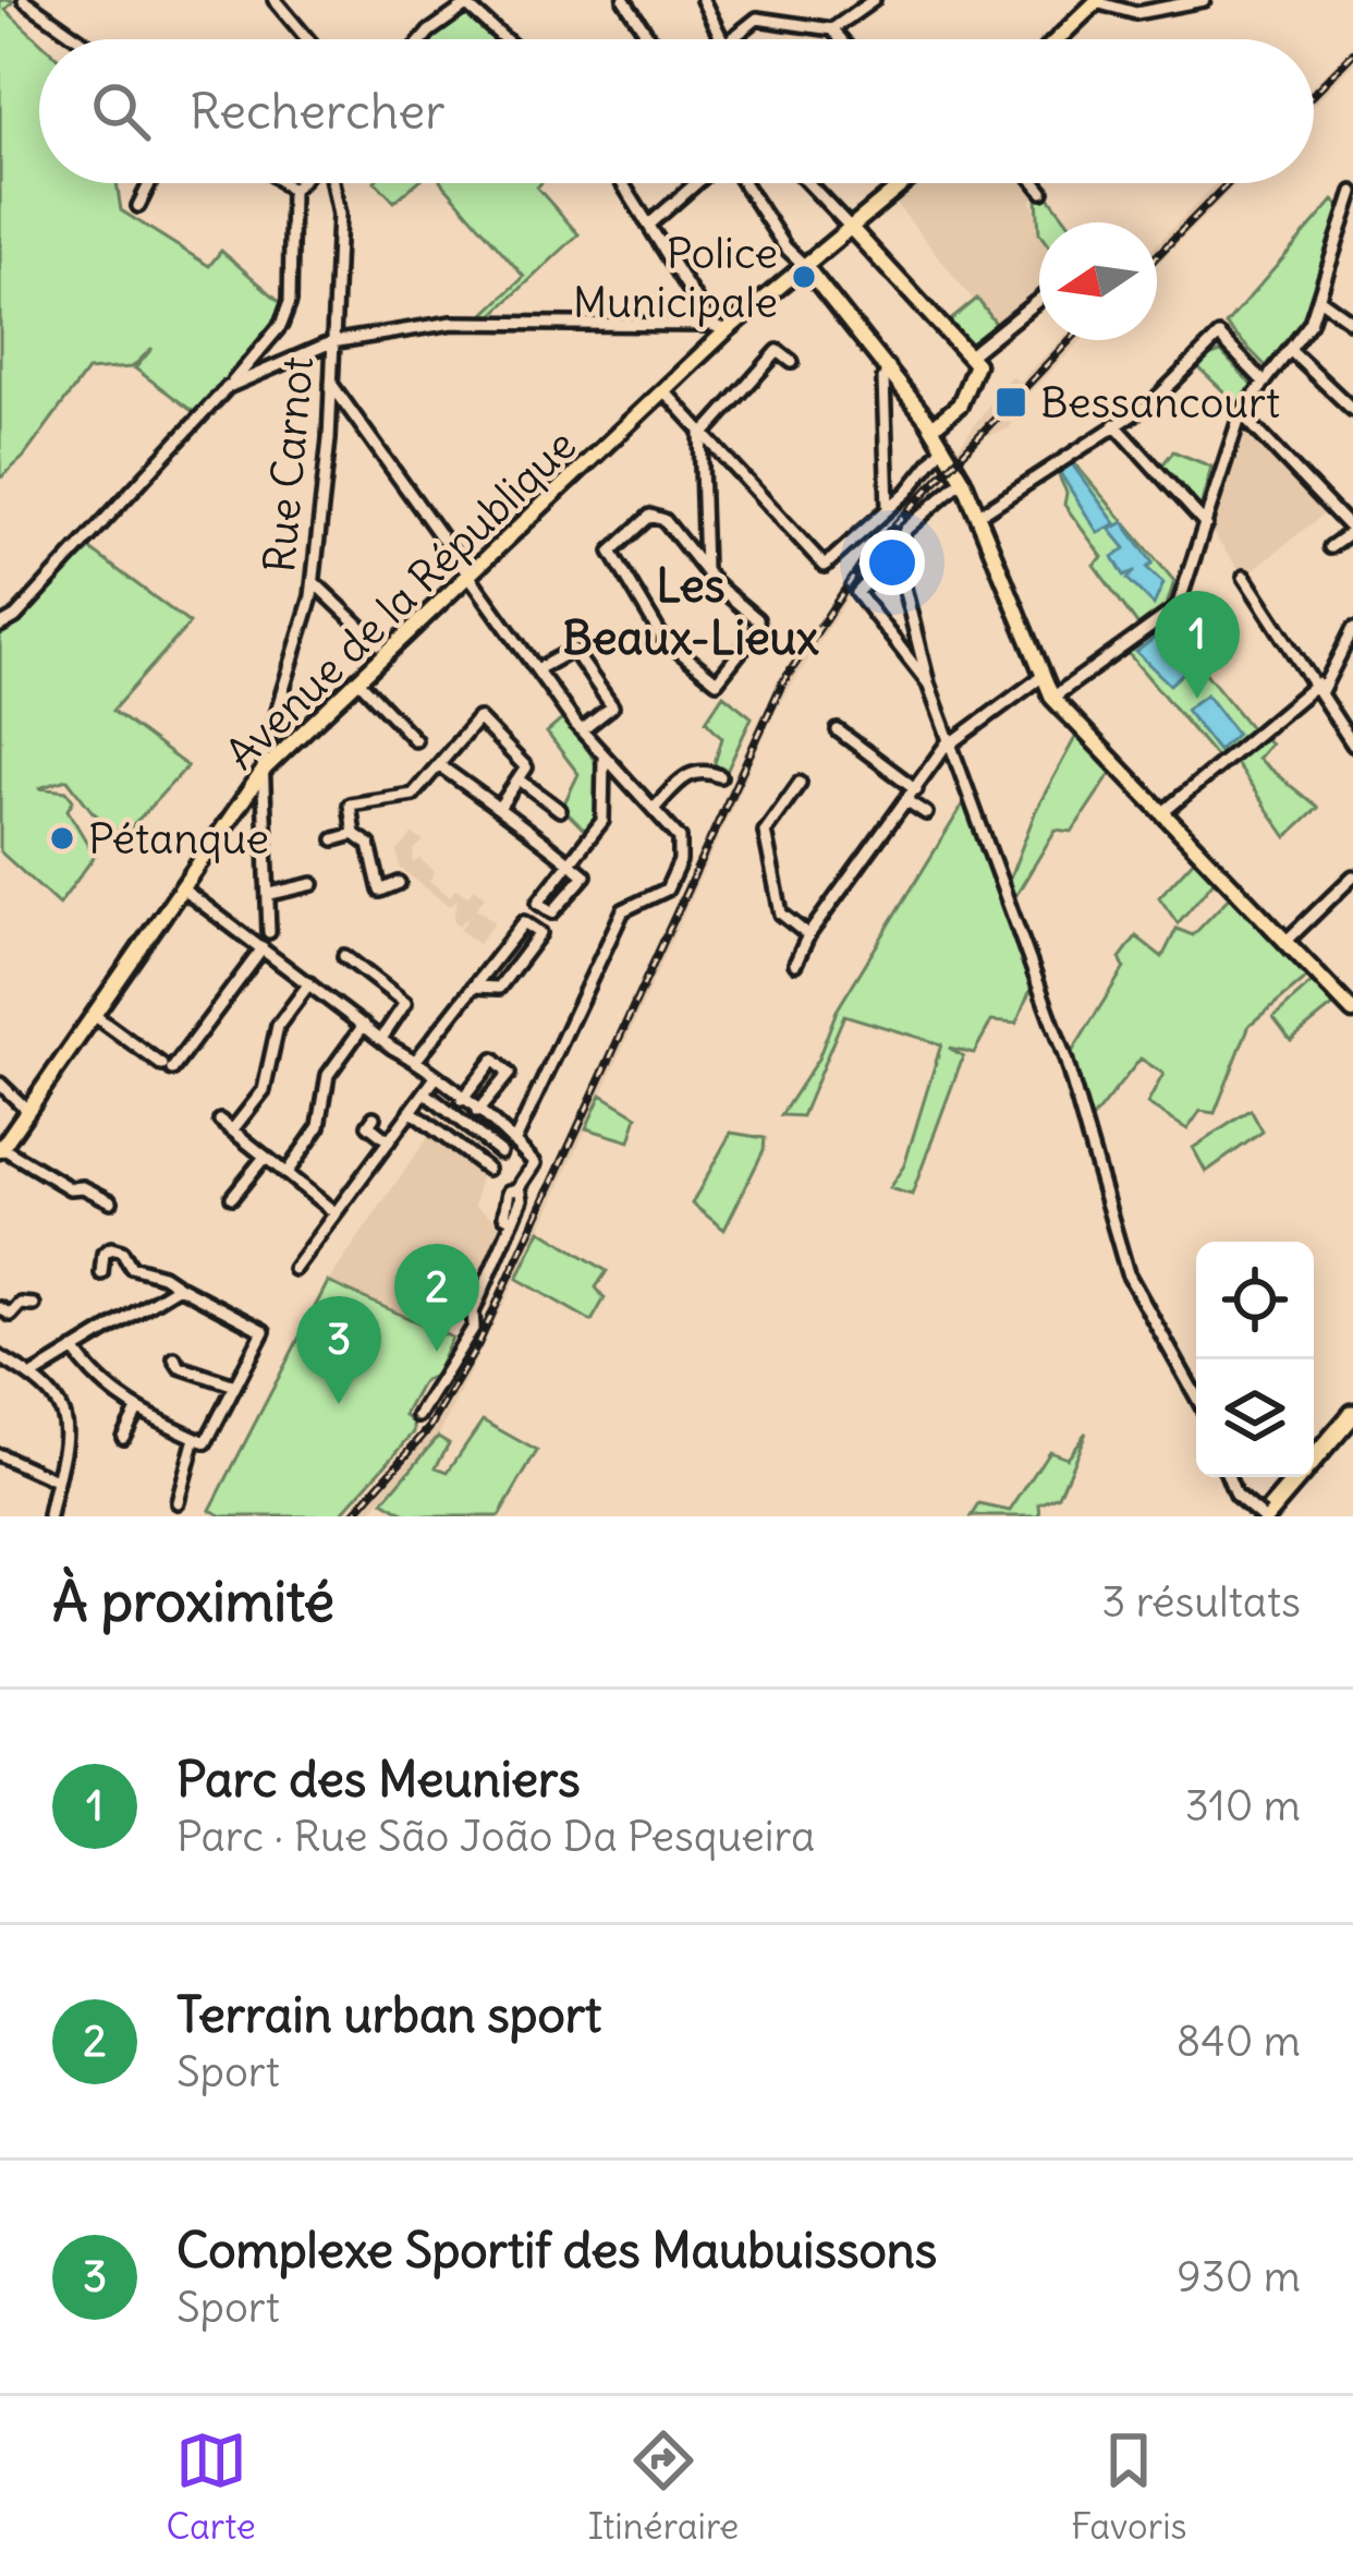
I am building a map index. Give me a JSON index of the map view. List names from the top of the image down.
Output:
{
  "streets": {
    "main road": ["Avenue de la République"],
    "street": ["Rue Carnot"]
  },
  "crossings": [
    ["Rue Carnot", "Avenue de la République"]
  ],
  "districts": ["Les Beaux-Lieux"],
  "places": {
    "other": ["Police Municipale", "Pétanque"],
    "transit": ["Bessancourt"]
  },
  "north": "left",
  "page": {
    "search": "Rechercher",
    "pins": ["1", "2", "3"],
    "heading": ["À proximité", "3 résultats"],
    "list": [
      {
        "mark": "1",
        "name": "Parc des Meuniers",
        "note": "Parc · Rue São João Da Pesqueira",
        "value": "310 m"
      },
      {
        "mark": "2",
        "name": "Terrain urban sport",
        "note": "Sport",
        "value": "840 m"
      },
      {
        "mark": "3",
        "name": "Complexe Sportif des Maubuissons",
        "note": "Sport",
        "value": "930 m"
      }
    ],
    "nav": ["Carte", "Itinéraire", "Favoris"]
  }
}
